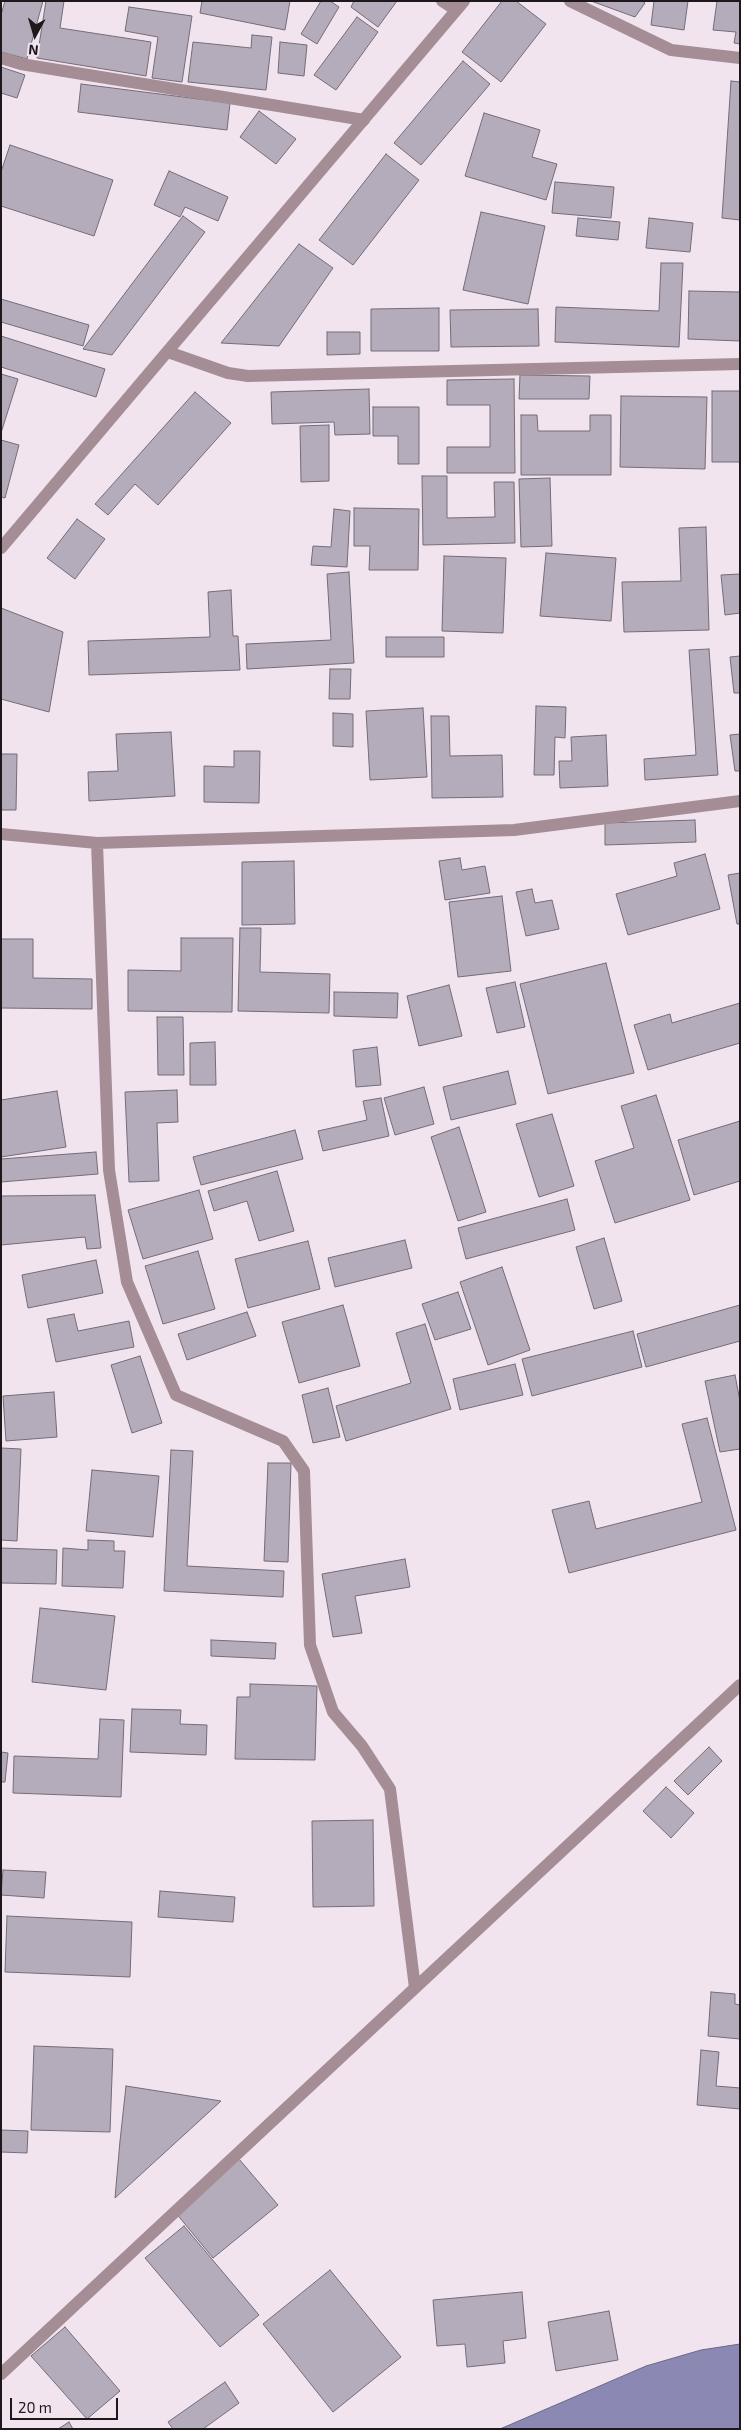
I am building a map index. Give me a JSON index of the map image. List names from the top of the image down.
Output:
{
  "scale_bar": "20 m",
  "north": "bottom"
}
